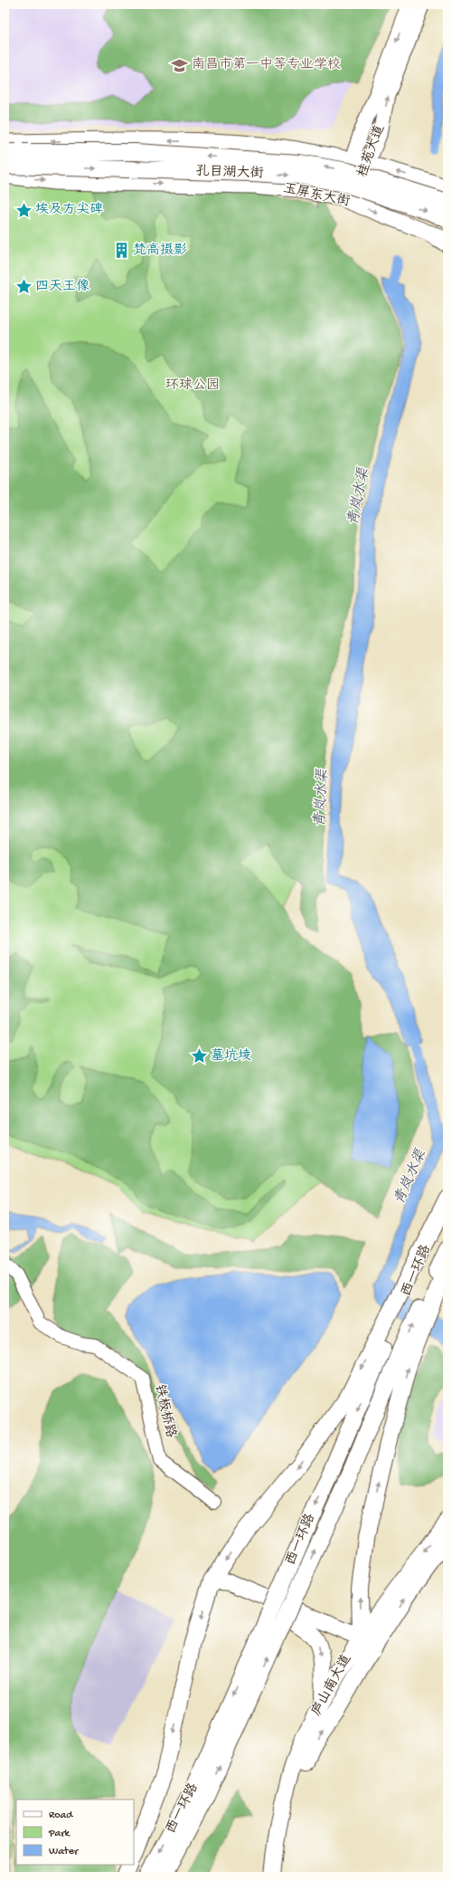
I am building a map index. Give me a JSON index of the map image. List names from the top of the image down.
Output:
{
  "streets": {
    "highway": ["孔目湖大街", "西一环路", "庐山南大道"],
    "main road": ["桂苑大道", "玉屏东大街"],
    "street": ["铁板桥路"]
  },
  "crossings": [
    ["桂苑大道", "玉屏东大街"]
  ],
  "water": ["青岚水渠"],
  "parks": ["环球公园"],
  "places": {
    "school or university": ["南昌市第一中等专业学校"],
    "place": ["埃及方尖碑", "四天王像", "墓坑堎"],
    "building": ["梵高摄影"]
  },
  "legend": ["Road", "Park", "Water"]
}
